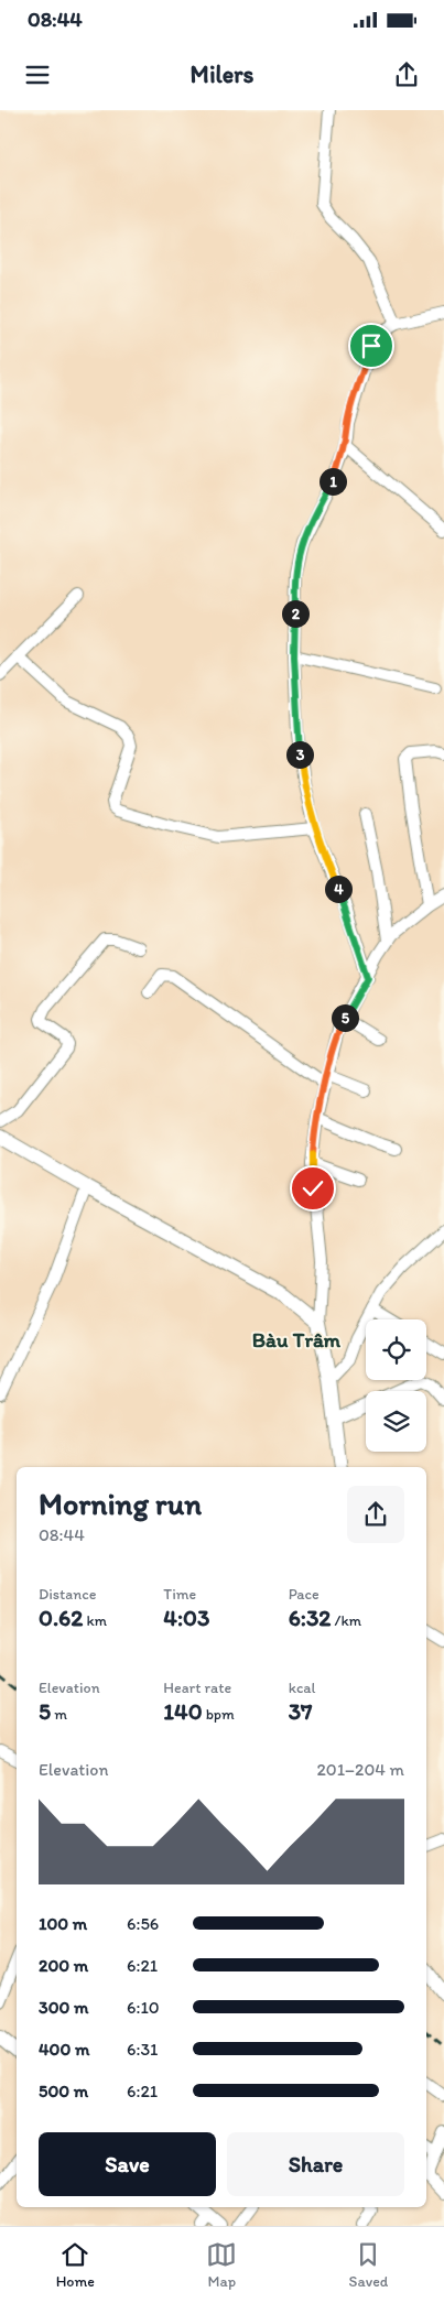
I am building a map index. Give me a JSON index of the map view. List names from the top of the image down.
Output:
{
  "districts": ["Bàu Trâm"],
  "page": {
    "status": "08:44",
    "header": "Milers",
    "pins": [
      "1",
      "2",
      "3",
      "4",
      "5"
    ],
    "heading": ["Morning run", "08:44"],
    "stats": [
      ["Distance", "0.62 km"],
      ["Time", "4:03"],
      ["Pace", "6:32 /km"],
      ["Elevation", "5 m"],
      ["Heart rate", "140 bpm"],
      ["kcal", "37"]
    ],
    "chart": ["Elevation", "201–204 m"],
    "list": [
      {
        "name": "100 m",
        "note": "6:56"
      },
      {
        "name": "200 m",
        "note": "6:21"
      },
      {
        "name": "300 m",
        "note": "6:10"
      },
      {
        "name": "400 m",
        "note": "6:31"
      },
      {
        "name": "500 m",
        "note": "6:21"
      }
    ],
    "buttons": ["Save", "Share"],
    "tabs": ["Home", "Map", "Saved"]
  }
}
